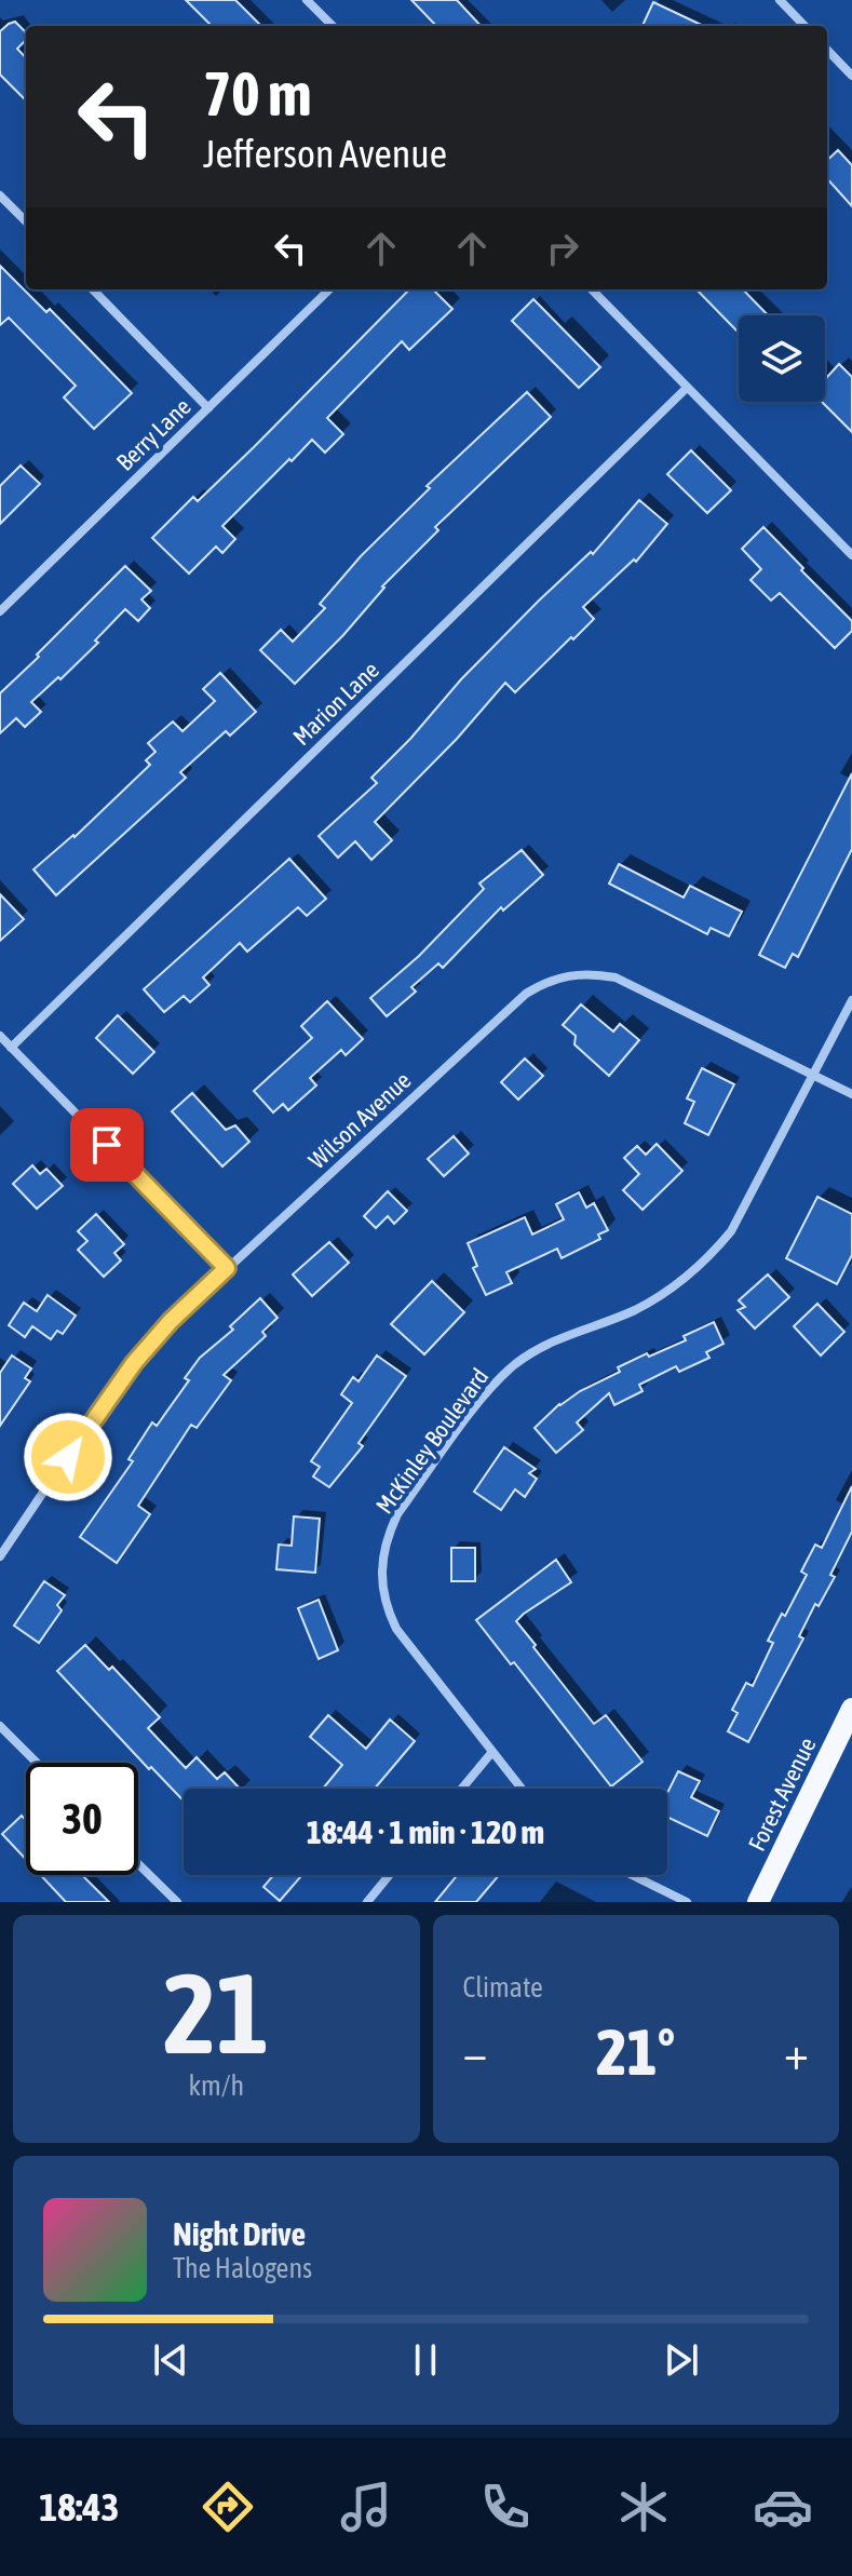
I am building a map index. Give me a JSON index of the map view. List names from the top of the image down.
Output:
{
  "streets": {
    "main road": ["Forest Avenue"],
    "street": [
      "Berry Lane",
      "Marion Lane",
      "Wilson Avenue",
      "McKinley Boulevard"
    ]
  },
  "crossings": [
    ["Wilson Avenue", "McKinley Boulevard"]
  ],
  "page": {
    "turn": ["70 m", "Jefferson Avenue"],
    "limit": "30",
    "trip": "18:44 · 1 min · 120 m",
    "tile": [
      ["21", "km/h"],
      "Climate"
    ],
    "heat": ["−", "21°", "+"],
    "song": ["Night Drive", "The Halogens"],
    "tabs": "18:43"
  }
}
